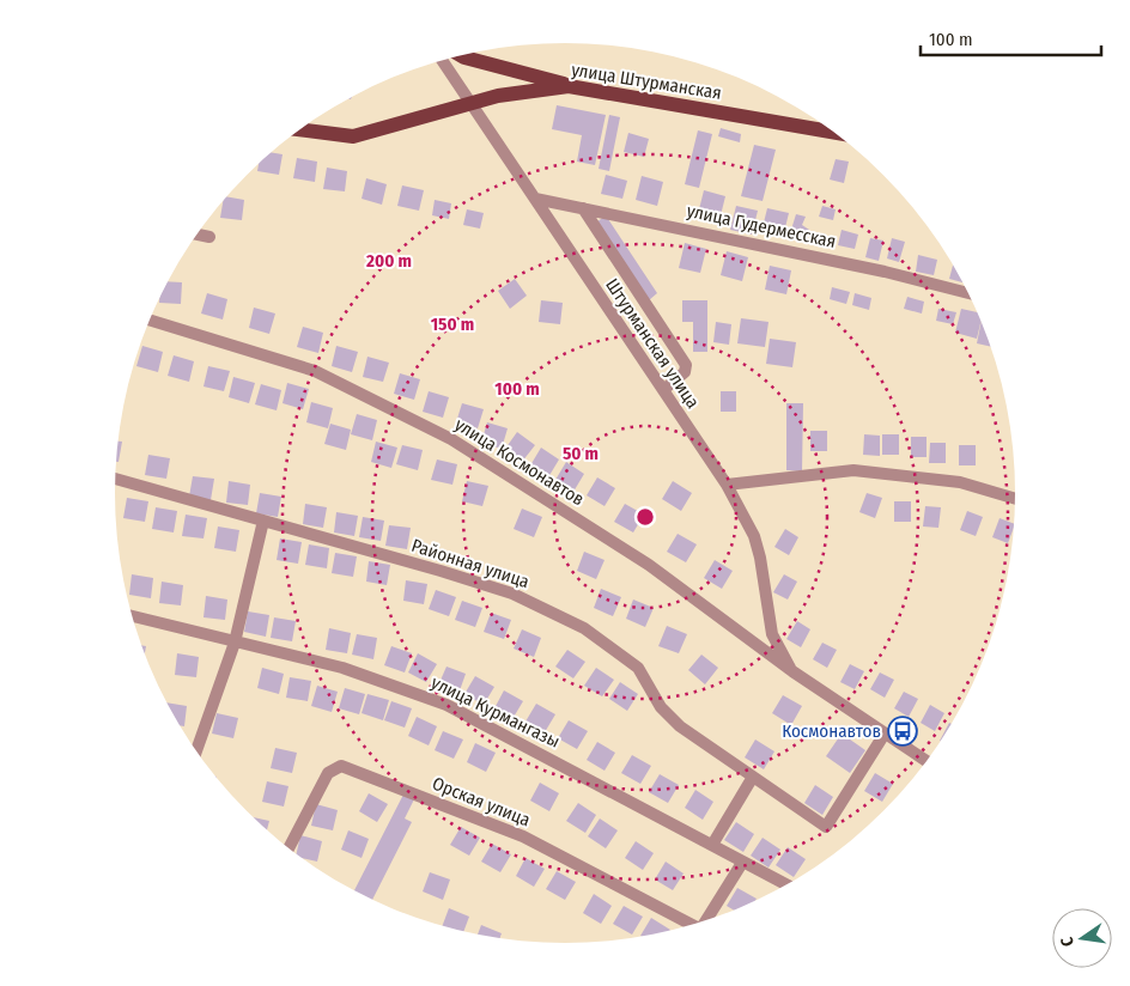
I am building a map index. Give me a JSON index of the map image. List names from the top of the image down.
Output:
{
  "streets": {
    "main road": ["улица Штурманская"],
    "street": [
      "улица Гудермесская",
      "Штурманская улица",
      "улица Космонавтов",
      "Районная улица",
      "улица Курмангазы",
      "Орская улица"
    ]
  },
  "crossings": [
    ["улица Штурманская", "Штурманская улица"],
    ["улица Гудермесская", "Штурманская улица"],
    ["Штурманская улица", "улица Космонавтов"],
    ["улица Космонавтов", "Районная улица"]
  ],
  "places": {
    "bus stop": ["Космонавтов"]
  },
  "scale_bar": "100 m",
  "north": "left",
  "rings": [
    "200 m",
    "150 m",
    "100 m",
    "50 m"
  ]
}
